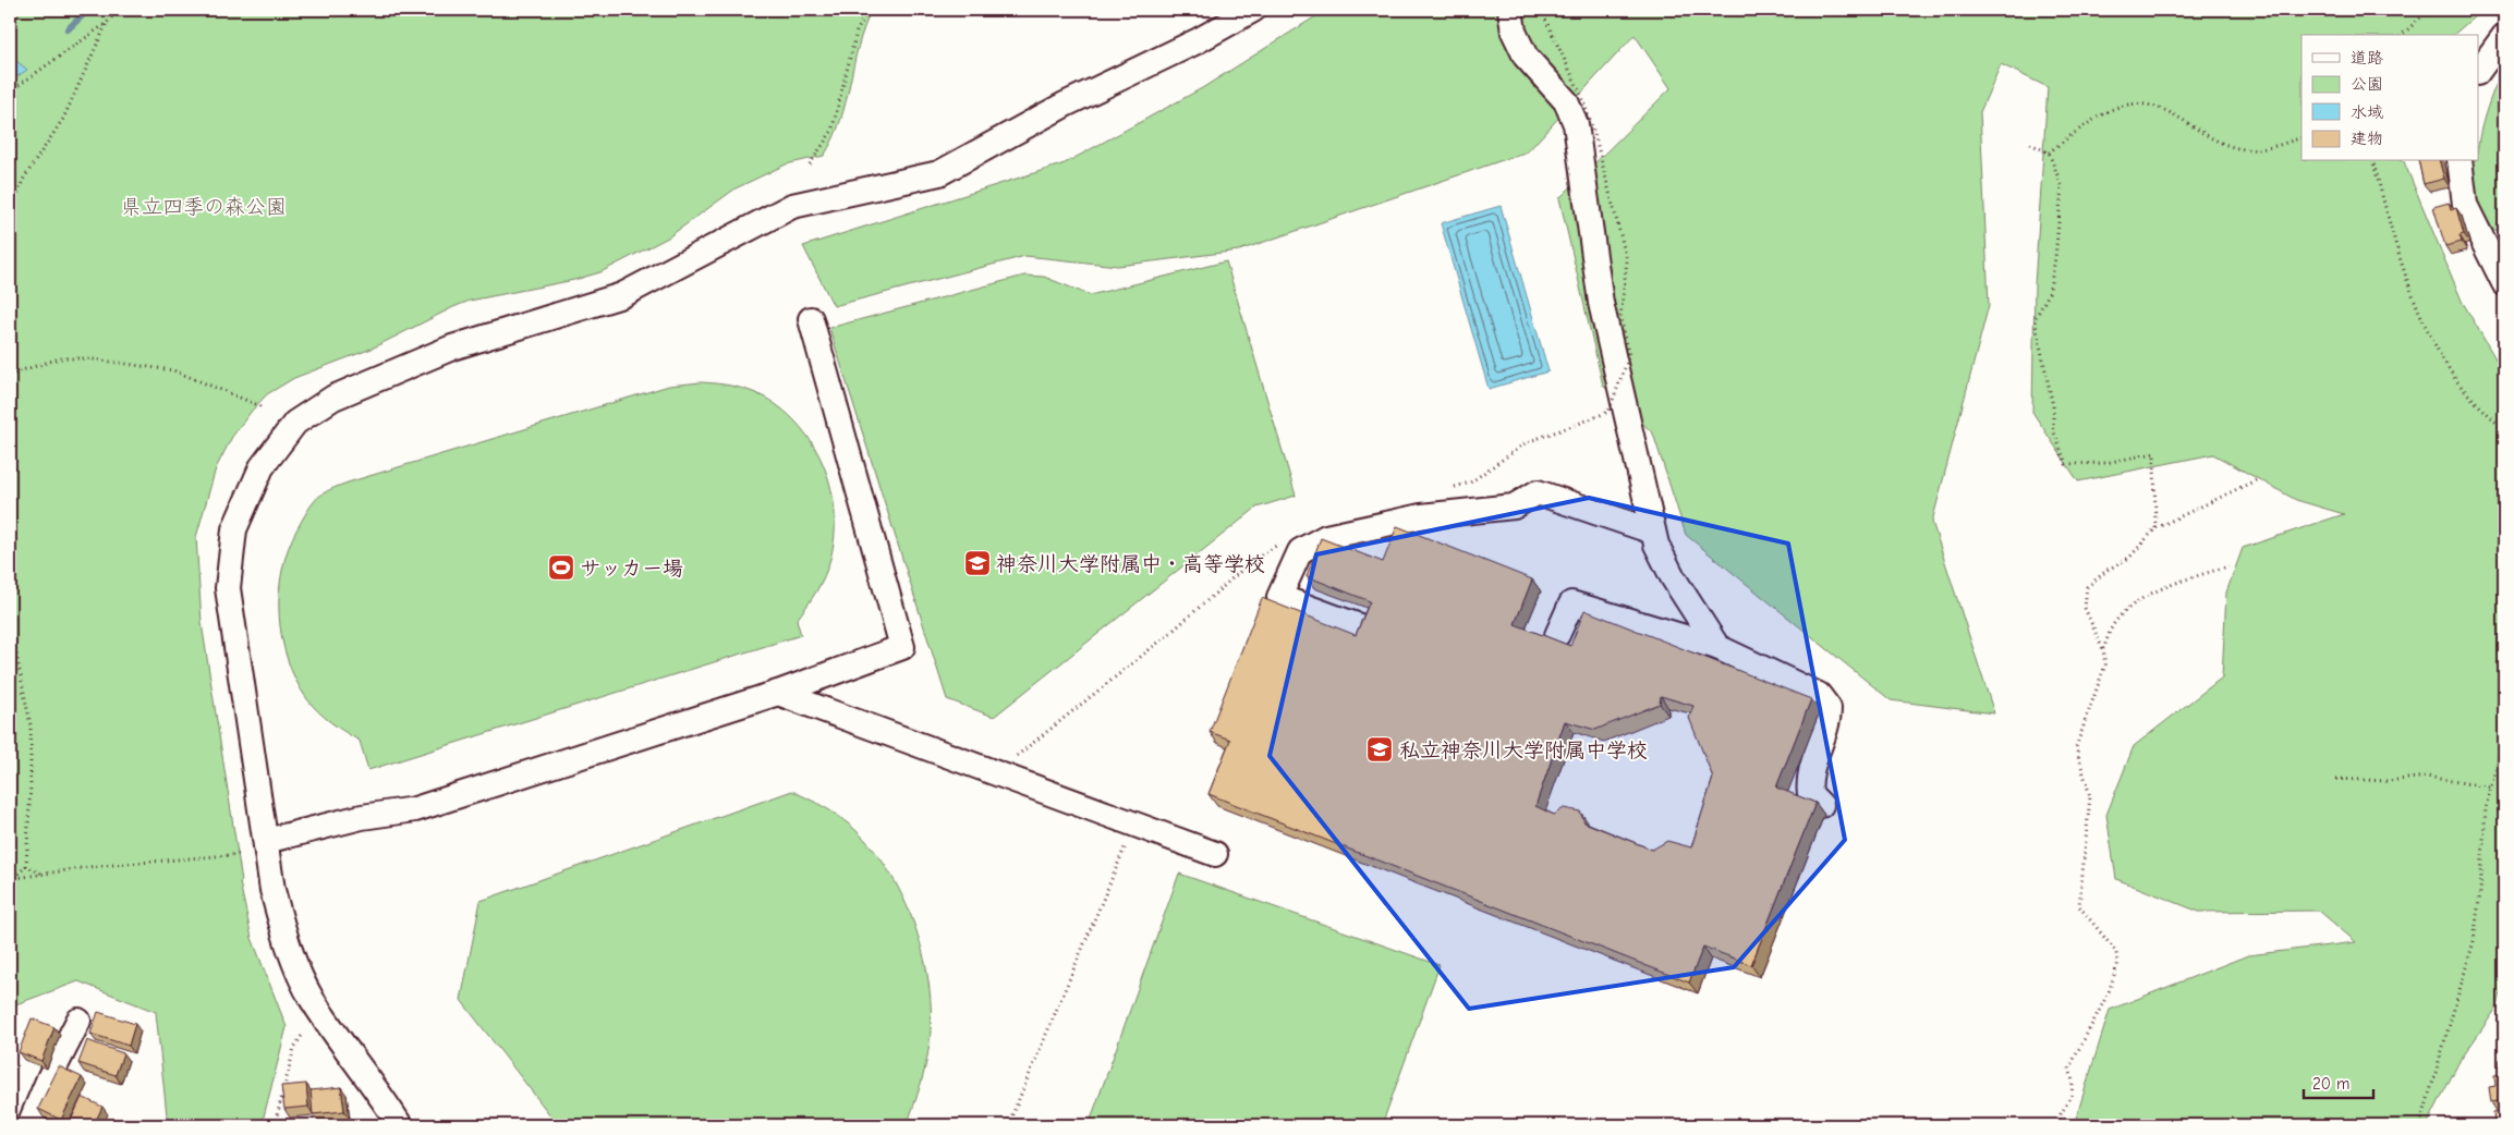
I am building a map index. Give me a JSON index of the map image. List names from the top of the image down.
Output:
{
  "parks": ["県立四季の森公園"],
  "places": {
    "school or university": ["神奈川大学附属中・高等学校", "私立神奈川大学附属中学校"],
    "sports": ["サッカー場"]
  },
  "legend": [
    "道路",
    "公園",
    "水域",
    "建物"
  ],
  "scale_bar": "20 m"
}
